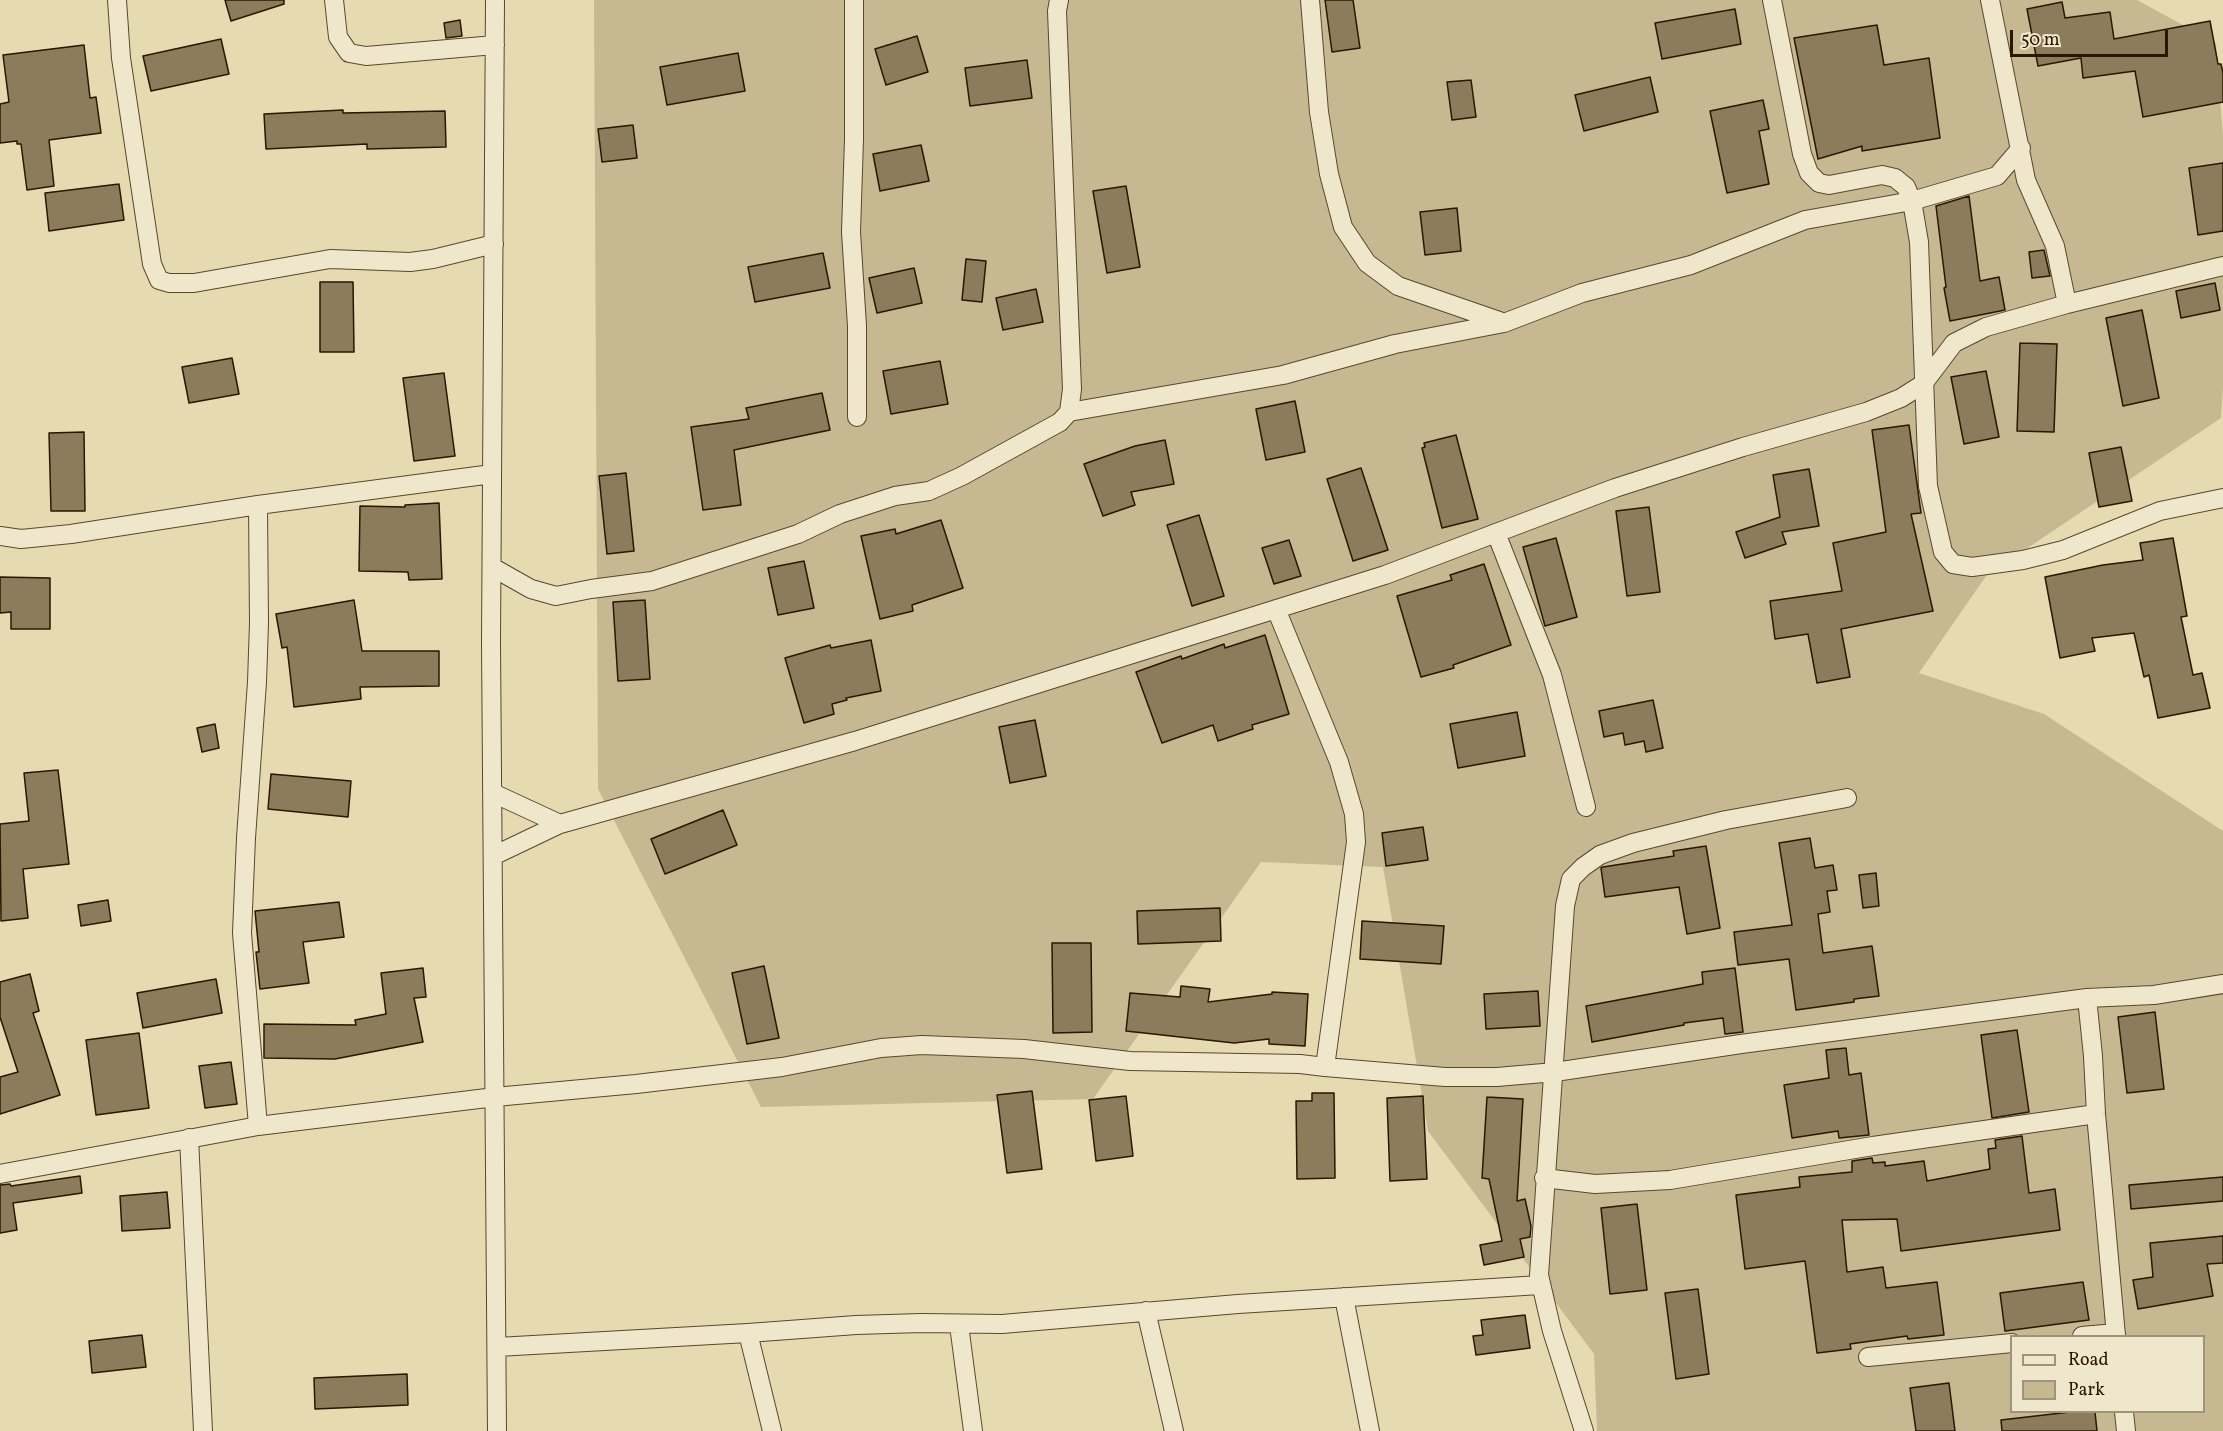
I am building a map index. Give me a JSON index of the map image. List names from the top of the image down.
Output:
{
  "legend": ["Road", "Park"],
  "scale_bar": "50 m"
}
